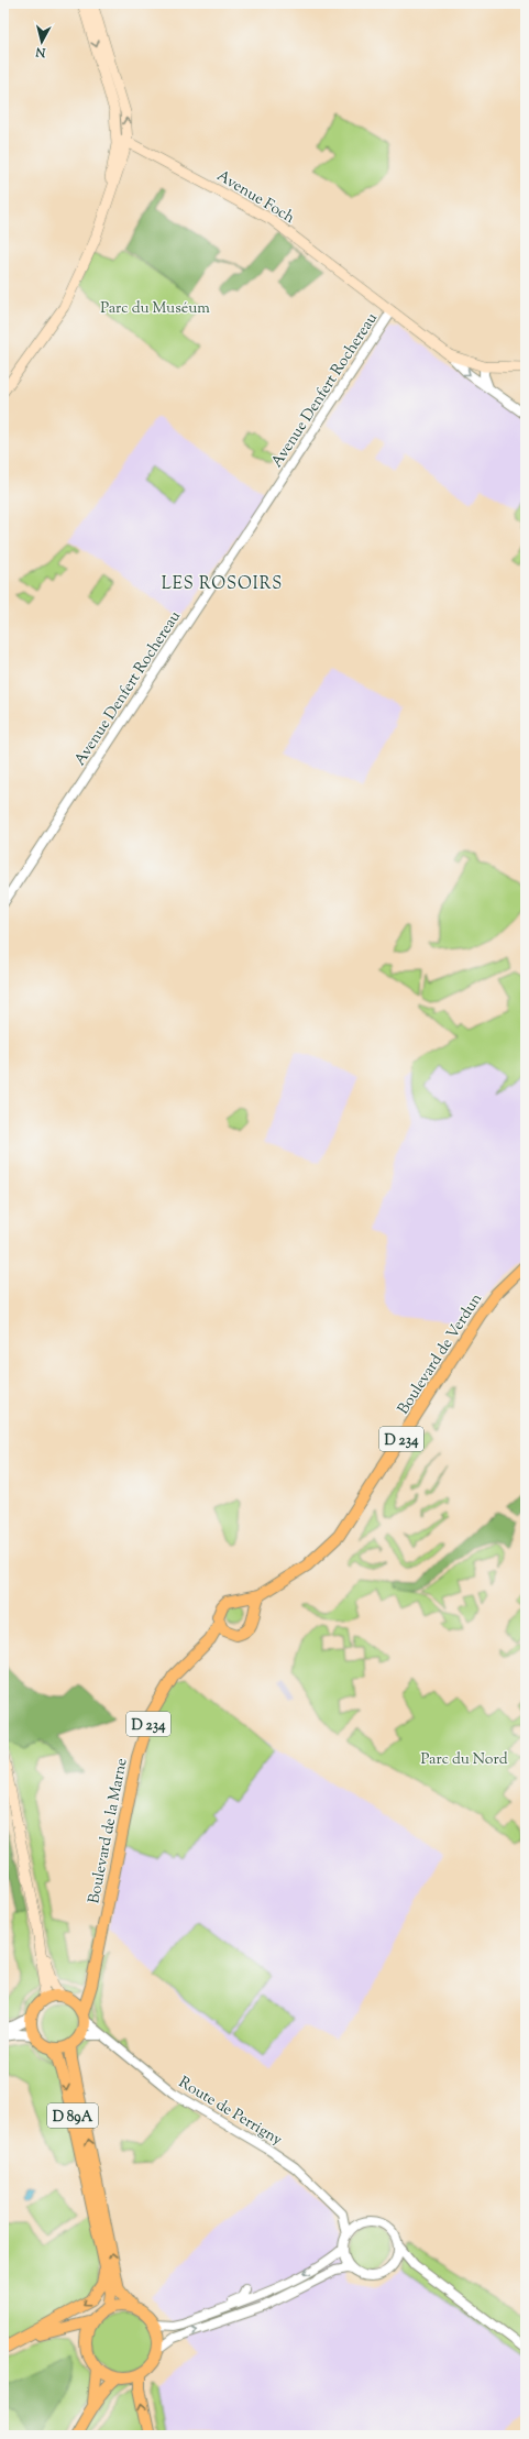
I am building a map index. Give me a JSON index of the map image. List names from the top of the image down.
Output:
{
  "streets": {
    "main road": [
      "Avenue Foch",
      "Boulevard de Verdun",
      "D 234",
      "Boulevard de la Marne",
      "D 89A"
    ],
    "street": ["Avenue Denfert Rochereau", "Route de Perrigny"]
  },
  "crossings": [
    ["Avenue Foch", "Avenue Denfert Rochereau"],
    ["Boulevard de Verdun", "D 234"],
    ["D 234", "Boulevard de la Marne"],
    ["D 234", "Route de Perrigny"],
    ["D 234", "D 89A"],
    ["Route de Perrigny", "D 89A"]
  ],
  "districts": ["LES ROSOIRS"],
  "parks": ["Parc du Muséum", "Parc du Nord"],
  "north": "bottom"
}
